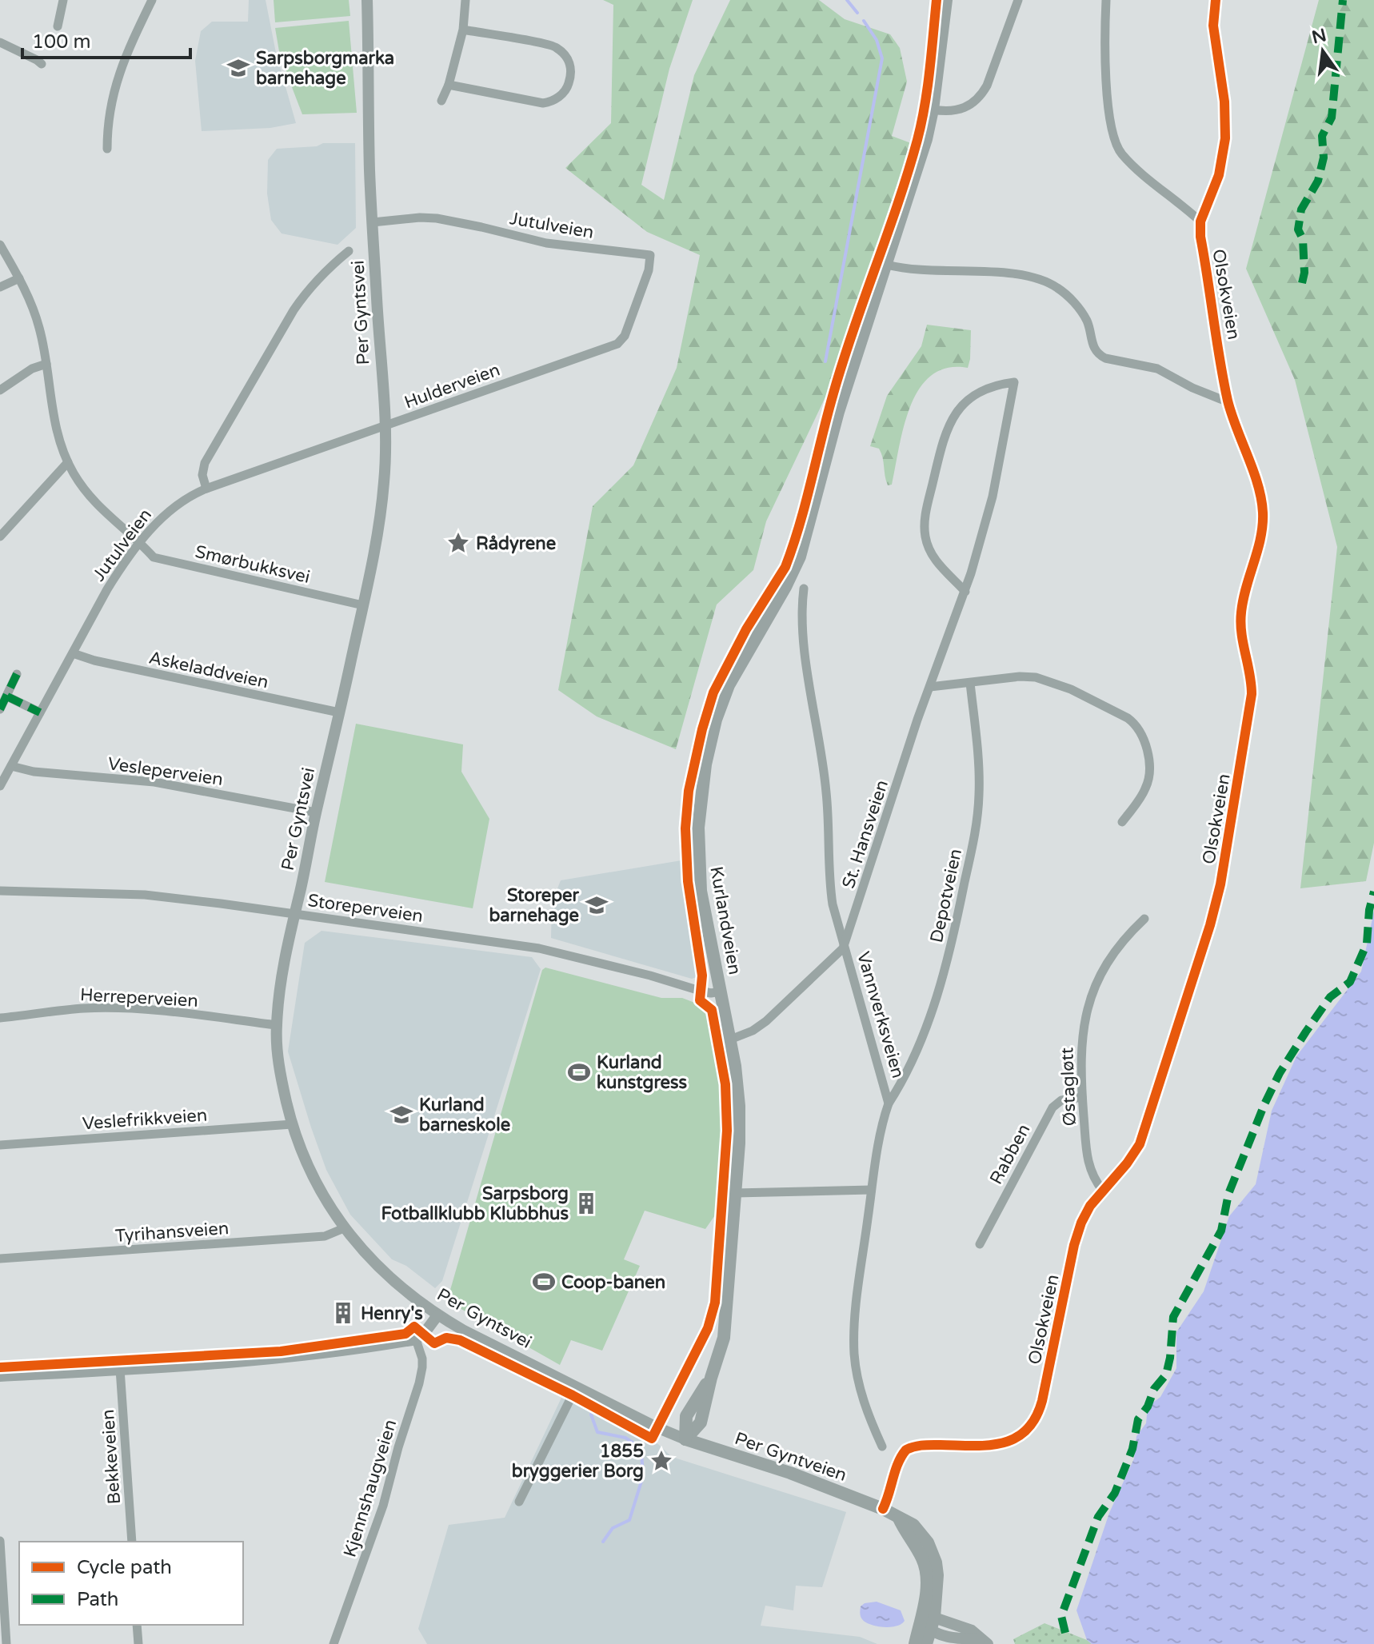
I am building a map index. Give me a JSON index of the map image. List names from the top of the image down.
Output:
{
  "streets": {
    "main road": ["Kurlandveien", "Per Gyntveien"],
    "street": [
      "Jutulveien",
      "Olsokveien",
      "Per Gyntsvei",
      "Hulderveien",
      "Smørbukksvei",
      "Askeladdveien",
      "Vesleperveien",
      "St. Hansveien",
      "Depotveien",
      "Storeperveien",
      "Herreperveien",
      "Vannverksveien",
      "Østagløtt",
      "Veslefrikkveien",
      "Rabben",
      "Tyrihansveien",
      "Bekkeveien",
      "Kjennshaugveien"
    ]
  },
  "crossings": [
    ["Jutulveien", "Per Gyntsvei"],
    ["Jutulveien", "Hulderveien"],
    ["Jutulveien", "Smørbukksvei"],
    ["Jutulveien", "Askeladdveien"],
    ["Jutulveien", "Vesleperveien"],
    ["Olsokveien", "Østagløtt"],
    ["Olsokveien", "Per Gyntveien"],
    ["Per Gyntsvei", "Hulderveien"],
    ["Per Gyntsvei", "Smørbukksvei"],
    ["Per Gyntsvei", "Askeladdveien"],
    ["Per Gyntsvei", "Vesleperveien"],
    ["Per Gyntsvei", "Storeperveien"],
    ["Per Gyntsvei", "Kurlandveien"],
    ["Per Gyntsvei", "Herreperveien"],
    ["Per Gyntsvei", "Veslefrikkveien"],
    ["Per Gyntsvei", "Tyrihansveien"],
    ["Per Gyntsvei", "Per Gyntveien"],
    ["St. Hansveien", "Kurlandveien"],
    ["St. Hansveien", "Vannverksveien"],
    ["Depotveien", "Vannverksveien"],
    ["Storeperveien", "Kurlandveien"],
    ["Kurlandveien", "Per Gyntveien"],
    ["Østagløtt", "Rabben"]
  ],
  "places": {
    "school or university": ["Sarpsborgmarka barnehage", "Storeper barnehage", "Kurland barneskole"],
    "place": ["Rådyrene", "1855 bryggerier Borg"],
    "sports": ["Kurland kunstgress", "Coop-banen"],
    "building": ["Sarpsborg Fotballklubb Klubbhus", "Henry's"]
  },
  "legend": ["Cycle path", "Path"],
  "scale_bar": "100 m",
  "north": "top"
}
